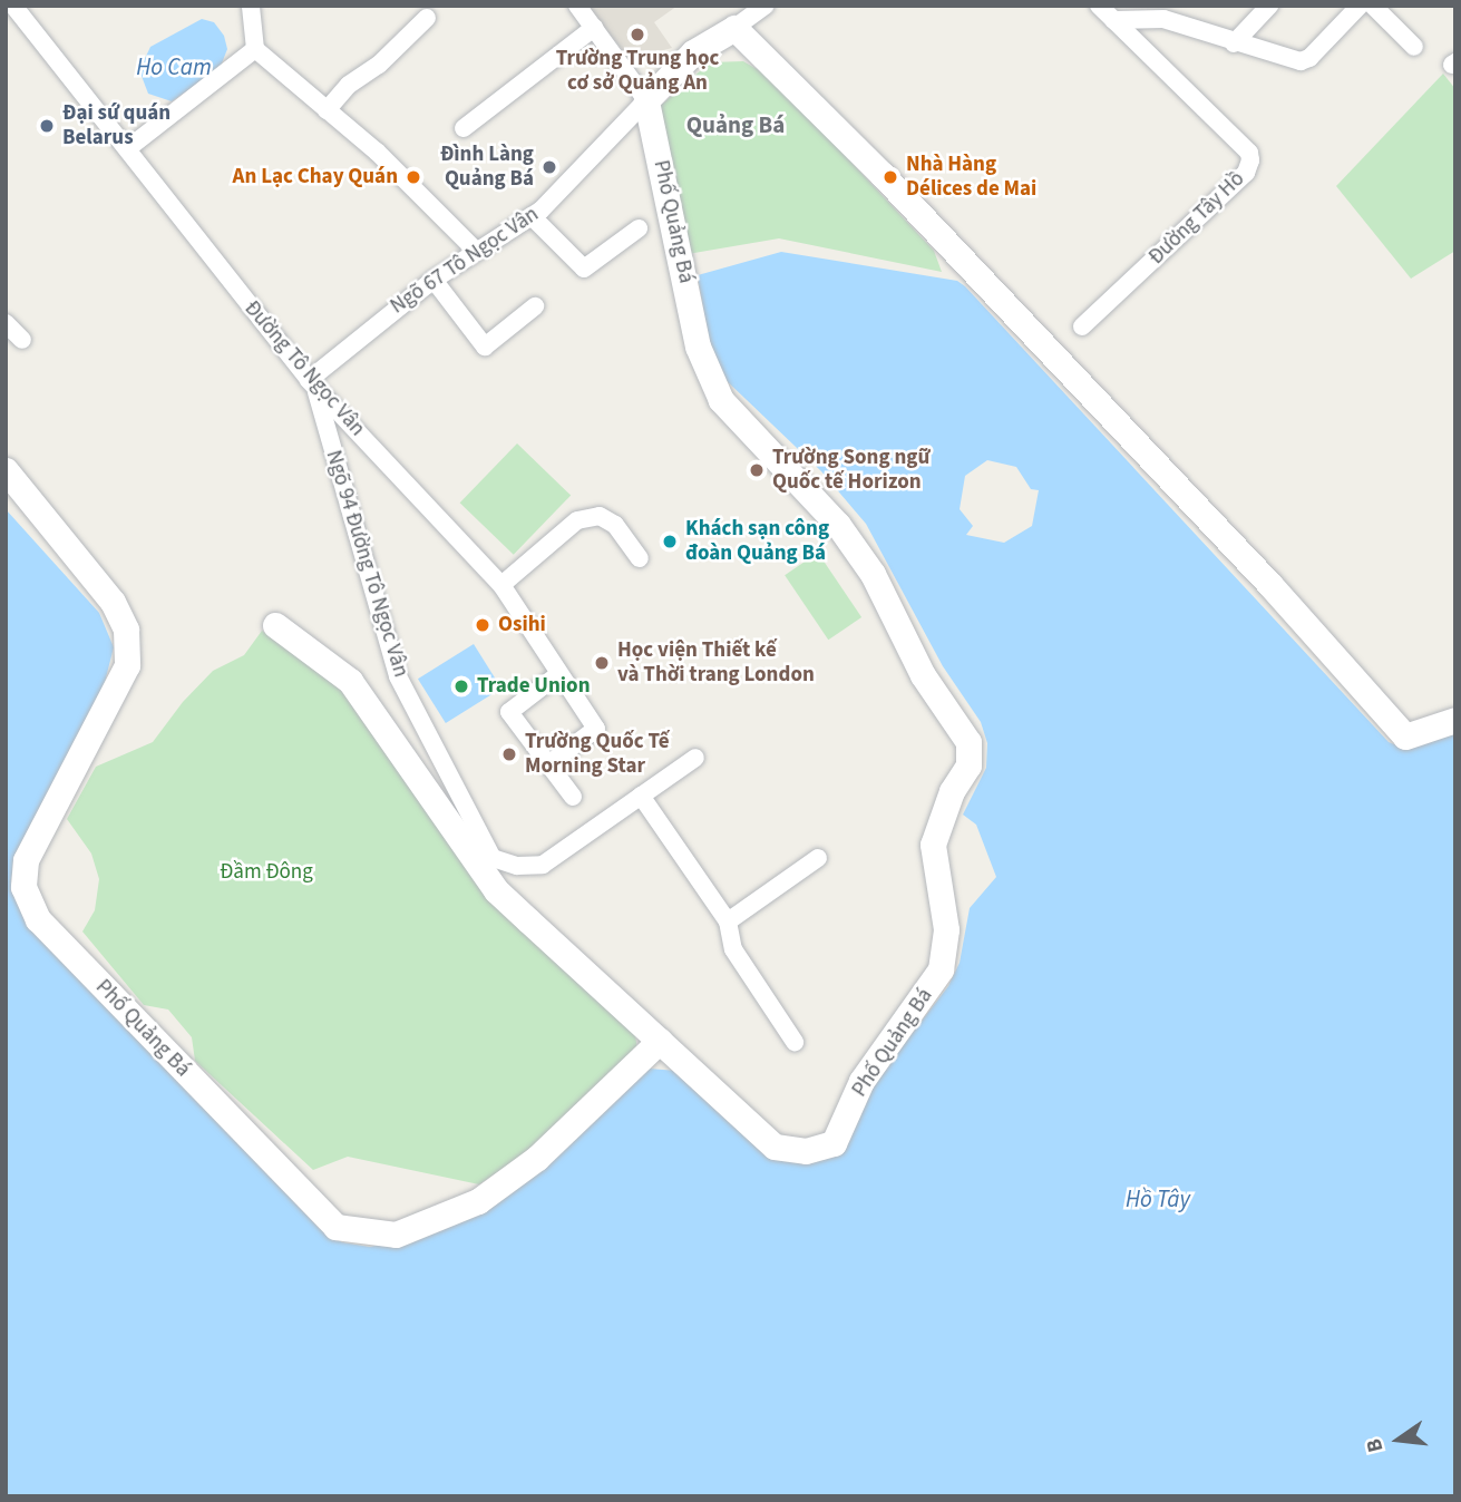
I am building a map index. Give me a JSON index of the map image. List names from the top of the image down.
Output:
{
  "streets": {
    "street": [
      "Đường Tây Hồ",
      "Phố Quảng Bá",
      "Ngõ 67 Tô Ngọc Vân",
      "Đường Tô Ngọc Vân",
      "Ngõ 94 Đường Tô Ngọc Vân"
    ]
  },
  "crossings": [
    ["Phố Quảng Bá", "Ngõ 67 Tô Ngọc Vân"],
    ["Ngõ 67 Tô Ngọc Vân", "Đường Tô Ngọc Vân"],
    ["Ngõ 67 Tô Ngọc Vân", "Ngõ 94 Đường Tô Ngọc Vân"],
    ["Đường Tô Ngọc Vân", "Ngõ 94 Đường Tô Ngọc Vân"]
  ],
  "districts": ["Quảng Bá"],
  "water": ["Ho Cam", "Hồ Tây"],
  "parks": ["Đầm Đông"],
  "places": [
    "Trường Trung học cơ sở Quảng An",
    "Đại sứ quán Belarus",
    "Đình Làng Quảng Bá",
    "An Lạc Chay Quán",
    "Nhà Hàng Délices de Mai",
    "Trường Song ngữ Quốc tế Horizon",
    "Khách sạn công đoàn Quảng Bá",
    "Osihi",
    "Học viện Thiết kế và Thời trang London",
    "Trade Union",
    "Trường Quốc Tế Morning Star"
  ],
  "north": "left"
}
